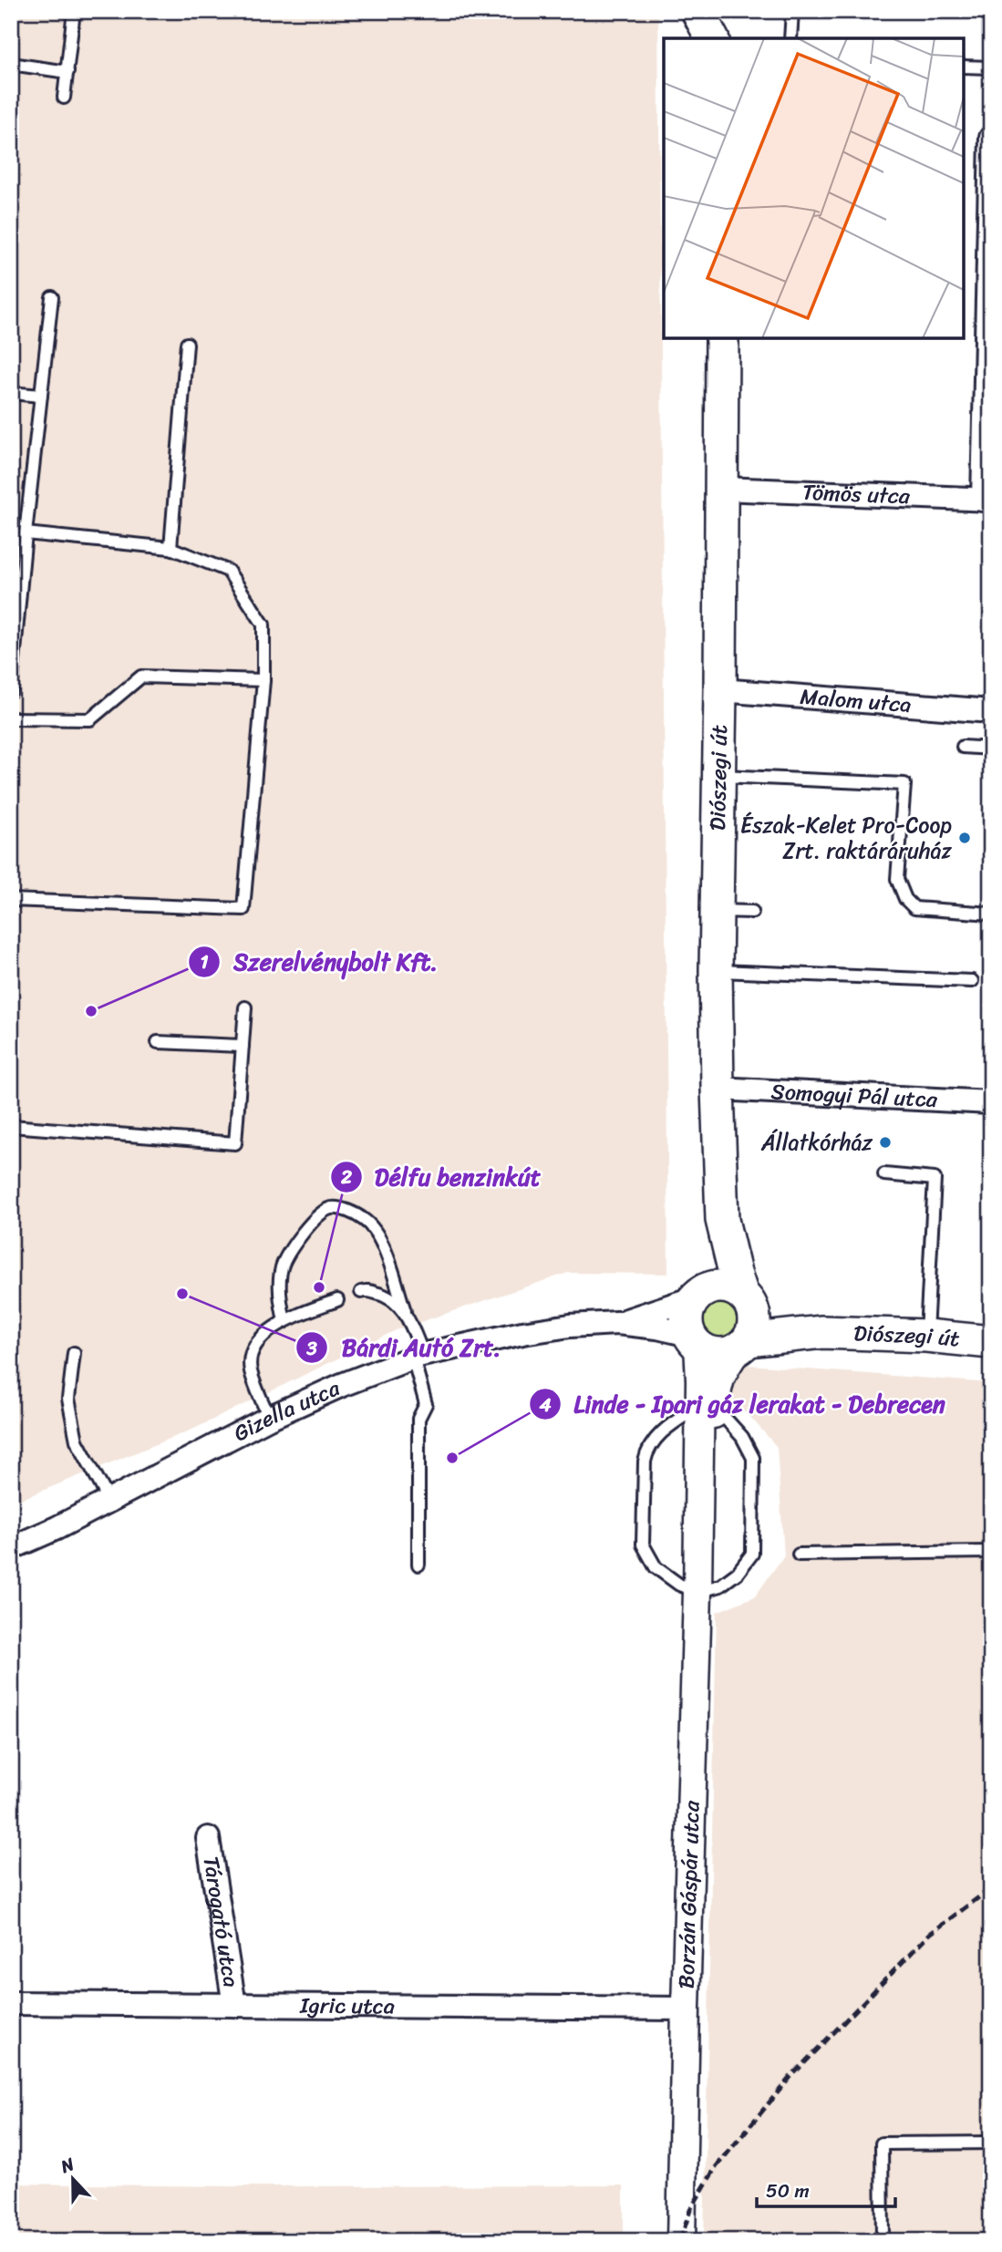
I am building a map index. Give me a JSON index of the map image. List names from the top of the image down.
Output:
{
  "streets": {
    "main road": ["Diószegi út"],
    "street": [
      "Tömös utca",
      "Malom utca",
      "Somogyi Pál utca",
      "Gizella utca",
      "Borzán Gáspár utca",
      "Tárogató utca",
      "Igric utca"
    ]
  },
  "crossings": [
    ["Tömös utca", "Diószegi út"],
    ["Malom utca", "Diószegi út"],
    ["Diószegi út", "Somogyi Pál utca"],
    ["Diószegi út", "Gizella utca"],
    ["Diószegi út", "Borzán Gáspár utca"],
    ["Gizella utca", "Borzán Gáspár utca"],
    ["Borzán Gáspár utca", "Igric utca"],
    ["Tárogató utca", "Igric utca"]
  ],
  "places": [
    "Észak-Kelet Pro-Coop Zrt. raktáráruház",
    "Szerelvénybolt Kft.",
    "Állatkórház",
    "Délfu benzinkút",
    "Bárdi Autó Zrt.",
    "Linde - Ipari gáz lerakat - Debrecen"
  ],
  "scale_bar": "50 m",
  "north": "top"
}
